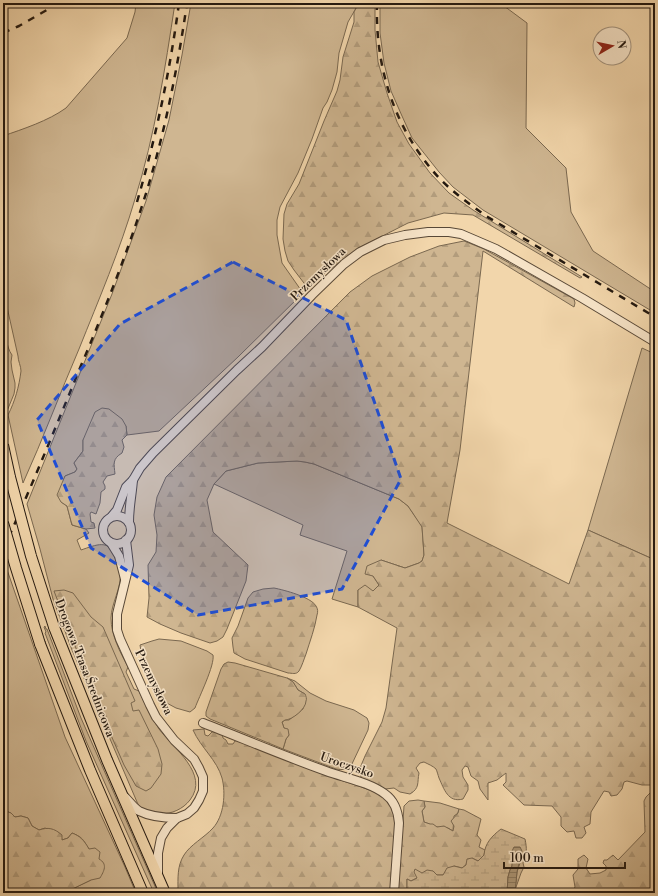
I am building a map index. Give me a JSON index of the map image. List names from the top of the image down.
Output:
{
  "streets": {
    "main road": ["Drogowa Trasa Średnicowa"],
    "street": ["Przemysłowa", "Uroczysko"]
  },
  "crossings": [
    ["Przemysłowa", "Drogowa Trasa Średnicowa"]
  ],
  "scale_bar": "100 m",
  "north": "right"
}
